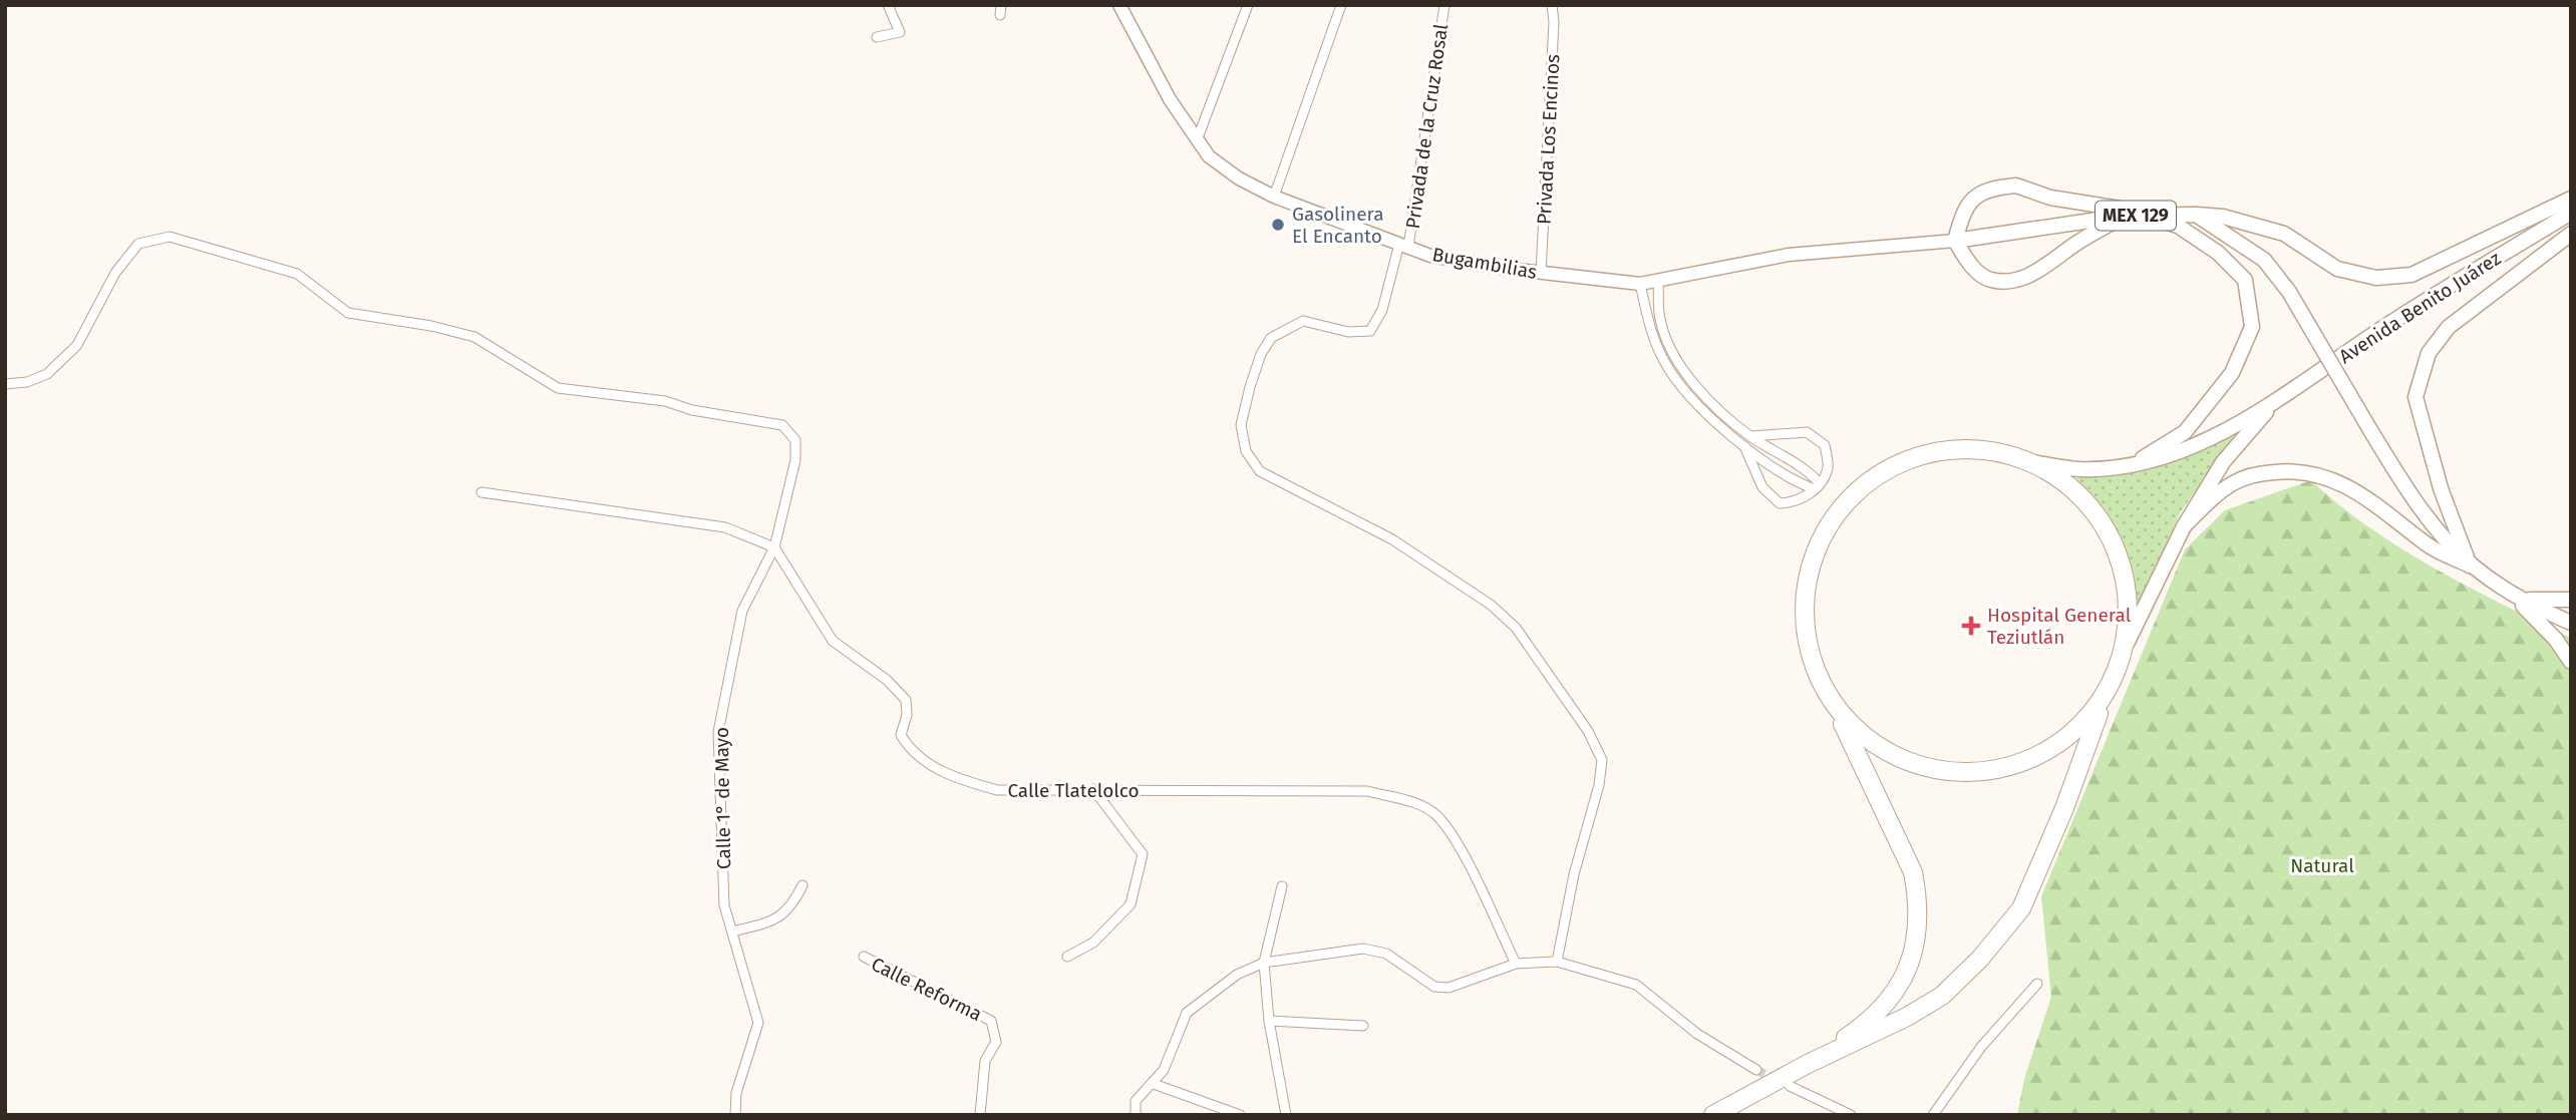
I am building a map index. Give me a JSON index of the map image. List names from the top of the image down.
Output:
{
  "streets": {
    "main road": ["MEX 129", "Bugambilias", "Avenida Benito Juárez"],
    "street": [
      "Privada de la Cruz Rosal",
      "Privada Los Encinos",
      "Calle Tlatelolco",
      "Calle 1° de Mayo",
      "Calle Reforma"
    ]
  },
  "crossings": [
    ["Privada de la Cruz Rosal", "Bugambilias"],
    ["Privada Los Encinos", "Bugambilias"],
    ["MEX 129", "Bugambilias"],
    ["Calle Tlatelolco", "Calle 1° de Mayo"]
  ],
  "parks": ["Natural"],
  "places": {
    "other": ["Gasolinera El Encanto"],
    "health": ["Hospital General Teziutlán"]
  }
}
